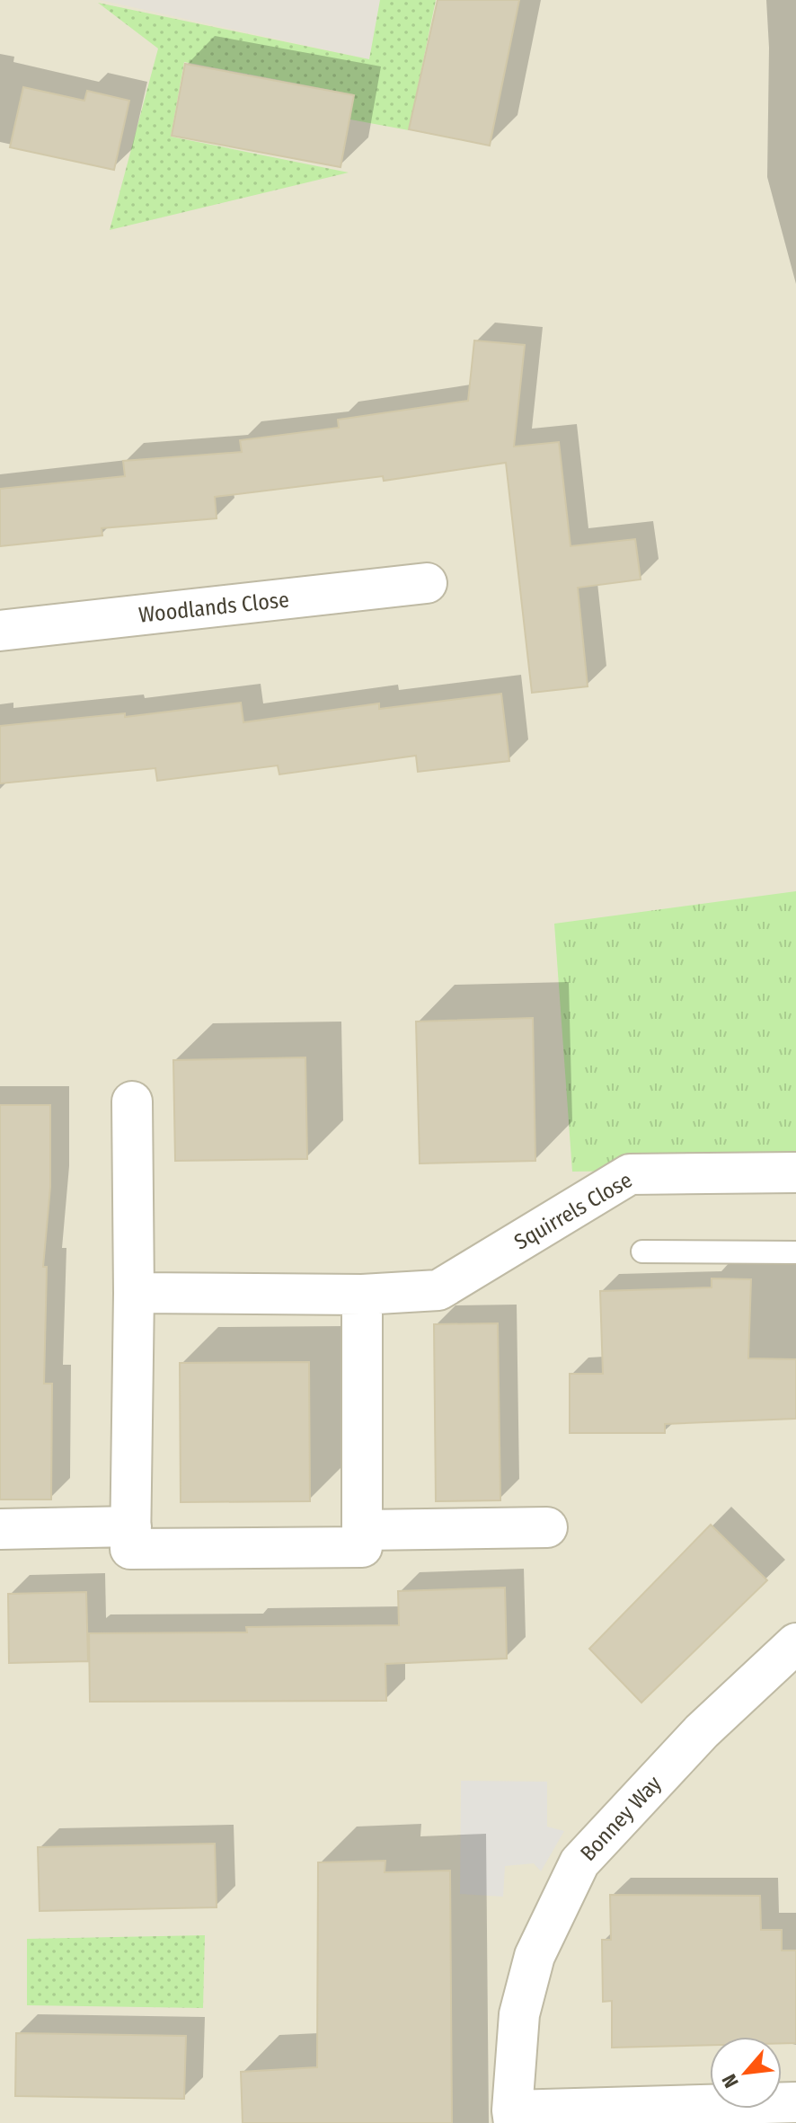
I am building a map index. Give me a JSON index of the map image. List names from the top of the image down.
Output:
{
  "streets": {
    "street": ["Woodlands Close", "Squirrels Close", "Bonney Way"]
  },
  "north": "bottom left"
}
